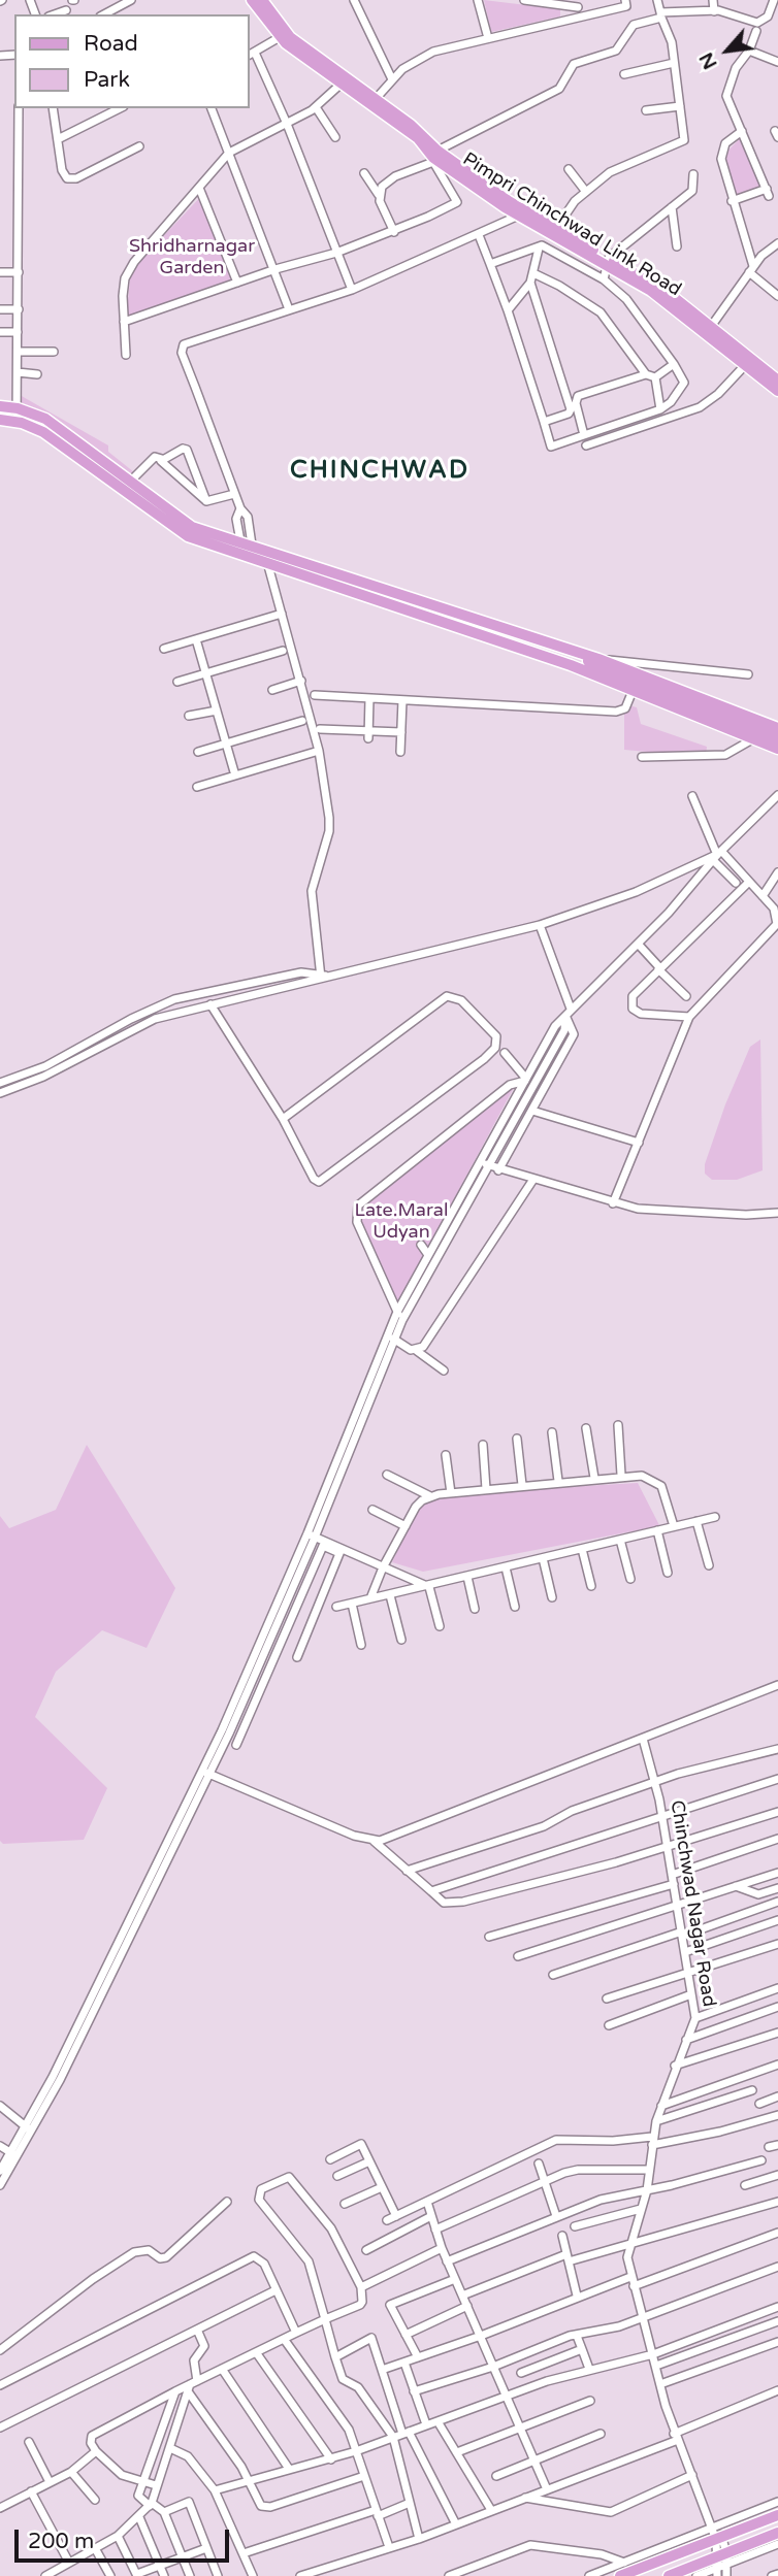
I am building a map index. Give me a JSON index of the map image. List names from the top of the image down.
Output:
{
  "streets": {
    "main road": ["Pimpri Chinchwad Link Road"],
    "street": ["Chinchwad Nagar Road"]
  },
  "districts": ["CHINCHWAD"],
  "parks": ["Shridharnagar Garden", "Late.Maral Udyan"],
  "legend": ["Road", "Park"],
  "scale_bar": "200 m",
  "north": "bottom left"
}
